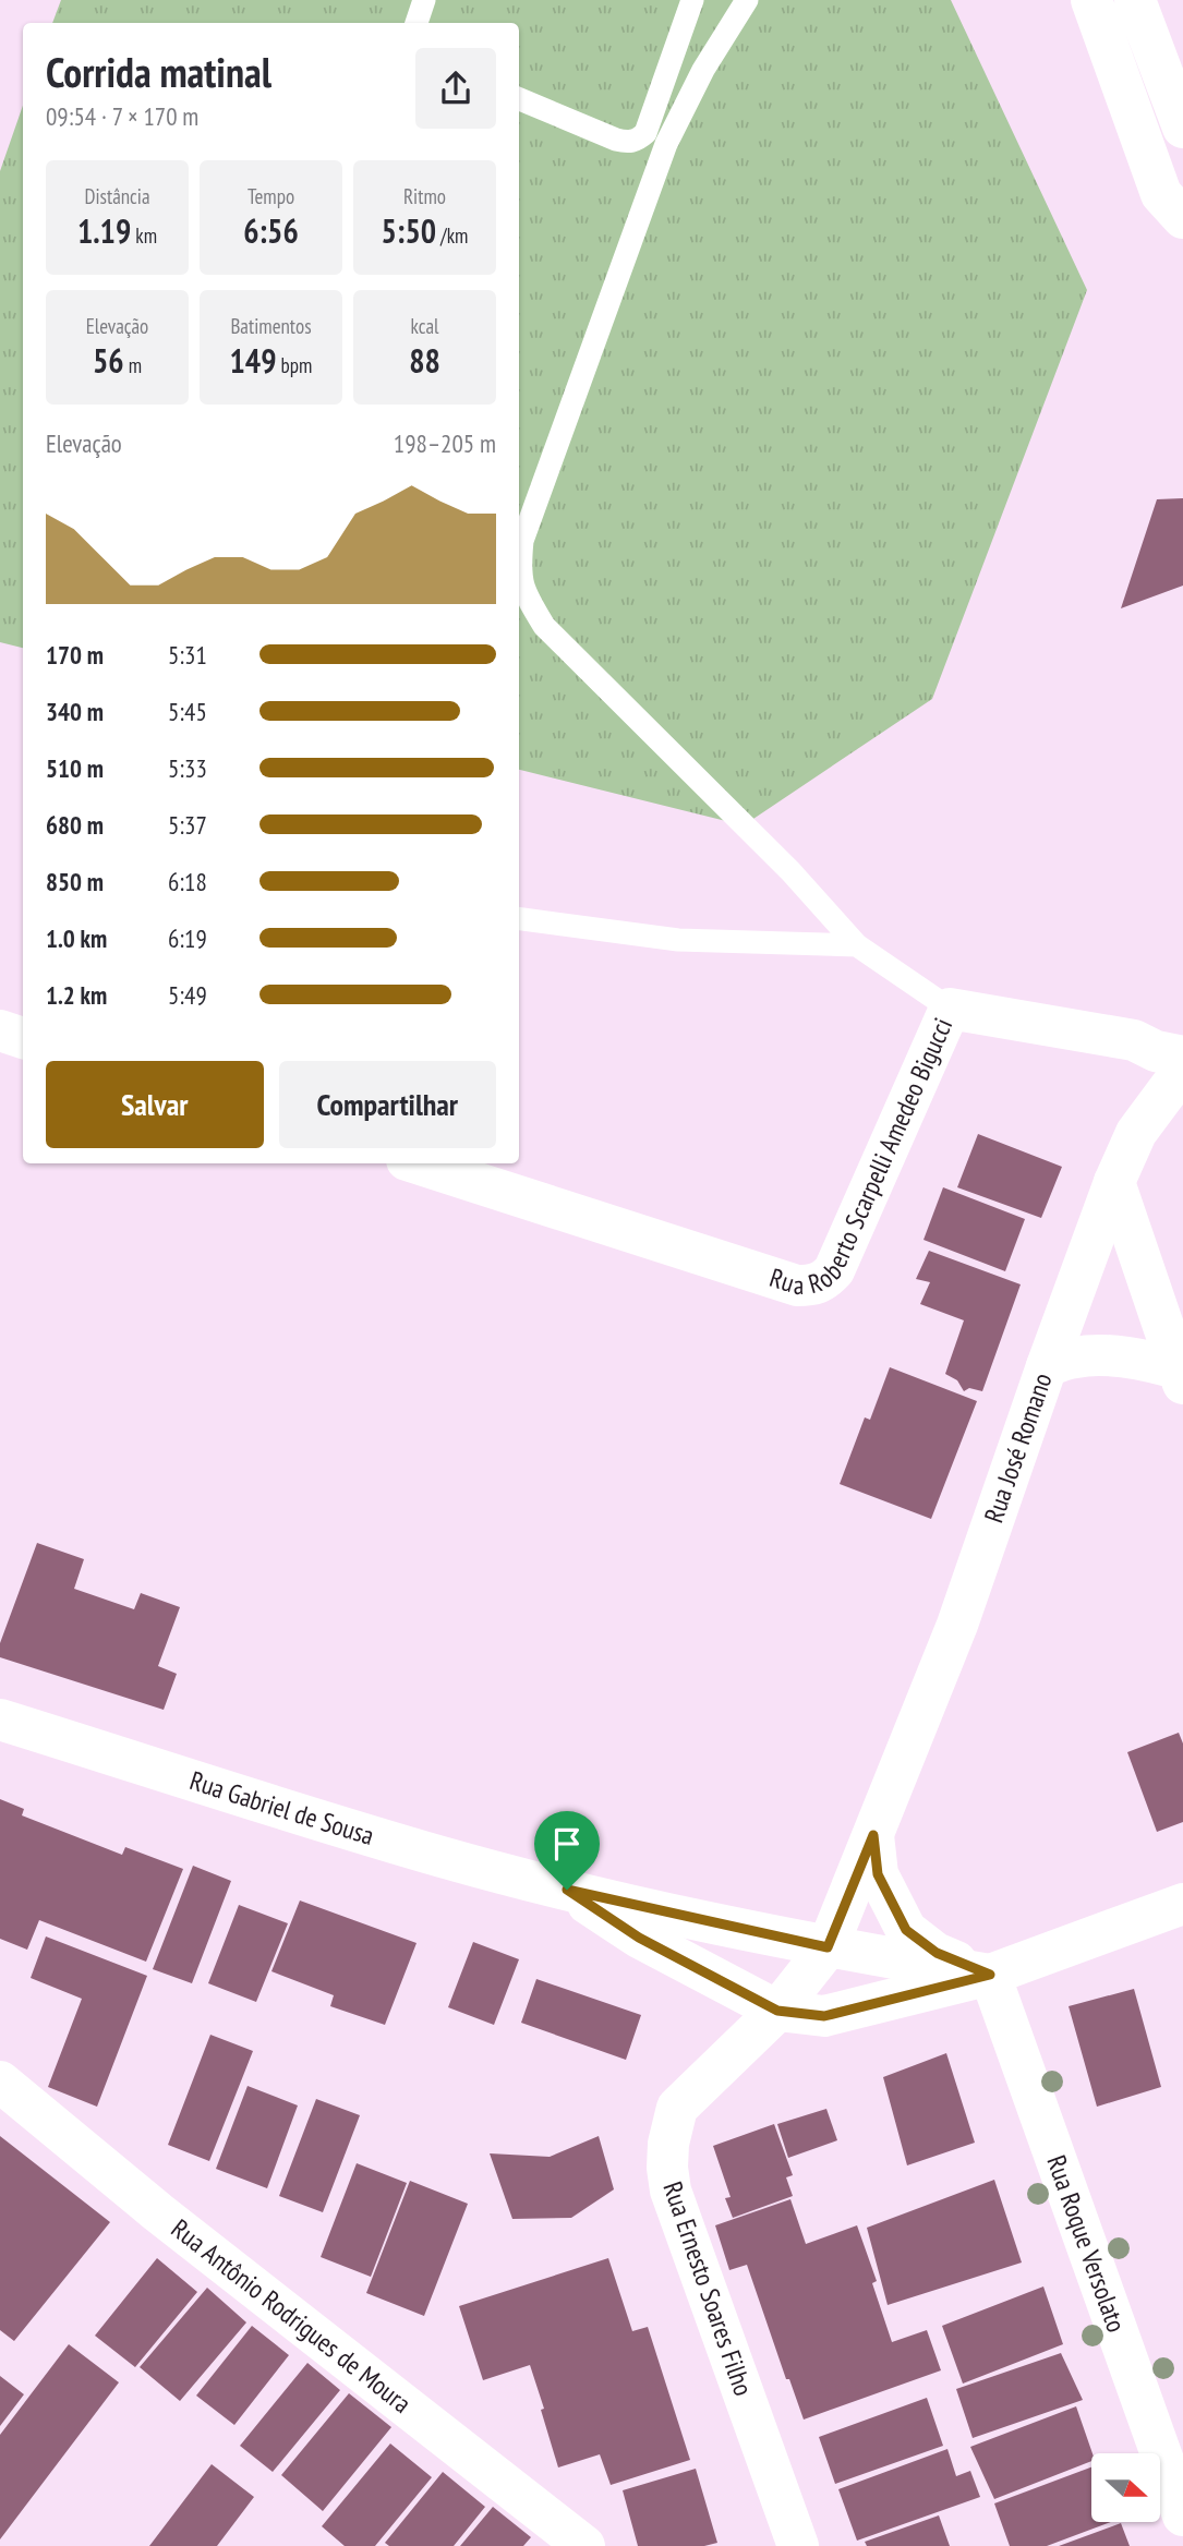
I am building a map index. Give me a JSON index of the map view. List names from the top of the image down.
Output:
{
  "streets": {
    "street": [
      "Rua Roberto Scarpelli Amedeo Bigucci",
      "Rua José Romano",
      "Rua Gabriel de Sousa",
      "Rua Roque Versolato",
      "Rua Ernesto Soares Filho",
      "Rua Antônio Rodrigues de Moura"
    ]
  },
  "crossings": [
    ["Rua José Romano", "Rua Gabriel de Sousa"],
    ["Rua José Romano", "Rua Roque Versolato"],
    ["Rua José Romano", "Rua Ernesto Soares Filho"],
    ["Rua Gabriel de Sousa", "Rua Roque Versolato"],
    ["Rua Gabriel de Sousa", "Rua Ernesto Soares Filho"]
  ],
  "north": "right",
  "page": {
    "heading": ["Corrida matinal", "09:54 · 7 × 170 m"],
    "stats": [
      ["Distância", "1.19 km"],
      ["Tempo", "6:56"],
      ["Ritmo", "5:50 /km"],
      ["Elevação", "56 m"],
      ["Batimentos", "149 bpm"],
      ["kcal", "88"]
    ],
    "chart": ["Elevação", "198–205 m"],
    "list": [
      {
        "name": "170 m",
        "note": "5:31"
      },
      {
        "name": "340 m",
        "note": "5:45"
      },
      {
        "name": "510 m",
        "note": "5:33"
      },
      {
        "name": "680 m",
        "note": "5:37"
      },
      {
        "name": "850 m",
        "note": "6:18"
      },
      {
        "name": "1.0 km",
        "note": "6:19"
      },
      {
        "name": "1.2 km",
        "note": "5:49"
      }
    ],
    "buttons": ["Salvar", "Compartilhar"]
  }
}
